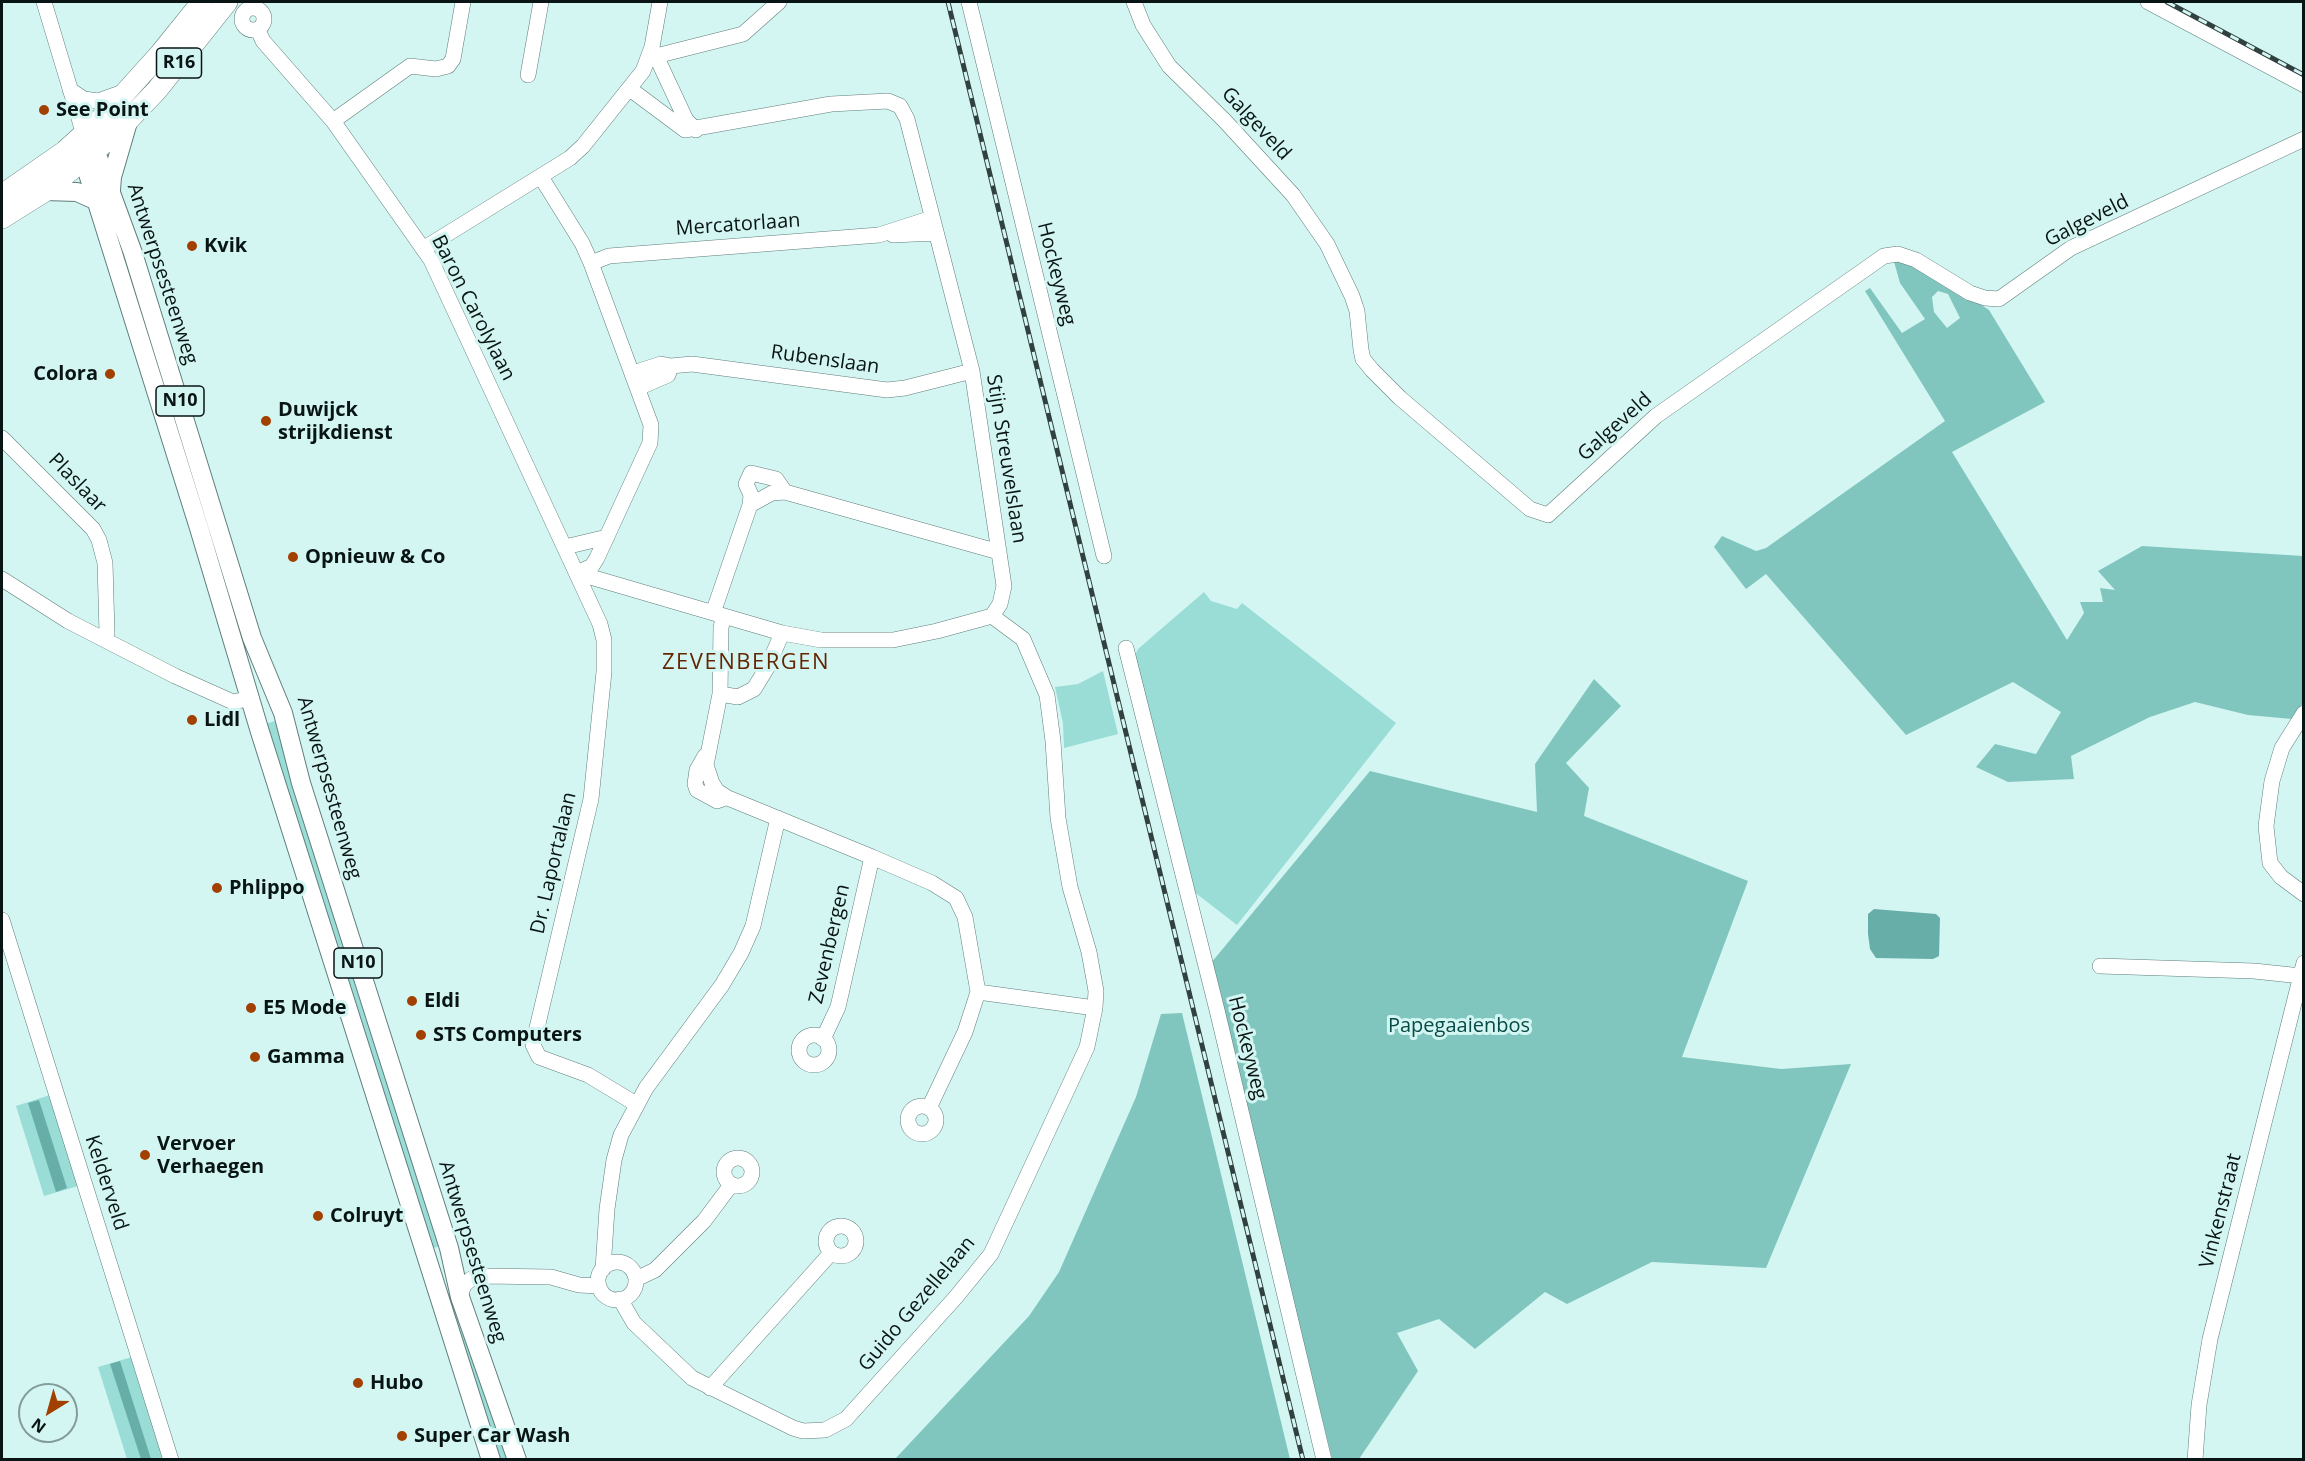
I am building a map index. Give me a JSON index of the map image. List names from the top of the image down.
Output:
{
  "streets": {
    "highway": ["R16"],
    "main road": ["Antwerpsesteenweg", "N10"],
    "street": [
      "Galgeveld",
      "Mercatorlaan",
      "Hockeyweg",
      "Baron Carolylaan",
      "Rubenslaan",
      "Stijn Streuvelslaan",
      "Plaslaar",
      "Dr. Laportalaan",
      "Zevenbergen",
      "Kelderveld",
      "Vinkenstraat",
      "Guido Gezellelaan"
    ]
  },
  "crossings": [
    ["R16", "Antwerpsesteenweg"],
    ["Mercatorlaan", "Stijn Streuvelslaan"],
    ["Baron Carolylaan", "Dr. Laportalaan"],
    ["Rubenslaan", "Stijn Streuvelslaan"]
  ],
  "districts": ["ZEVENBERGEN"],
  "parks": ["Papegaaienbos"],
  "places": [
    "See Point",
    "Kvik",
    "Colora",
    "Duwijck strijkdienst",
    "Opnieuw & Co",
    "Lidl",
    "Phlippo",
    "Eldi",
    "E5 Mode",
    "STS Computers",
    "Gamma",
    "Vervoer Verhaegen",
    "Colruyt",
    "Hubo",
    "Super Car Wash"
  ],
  "north": "bottom left"
}
